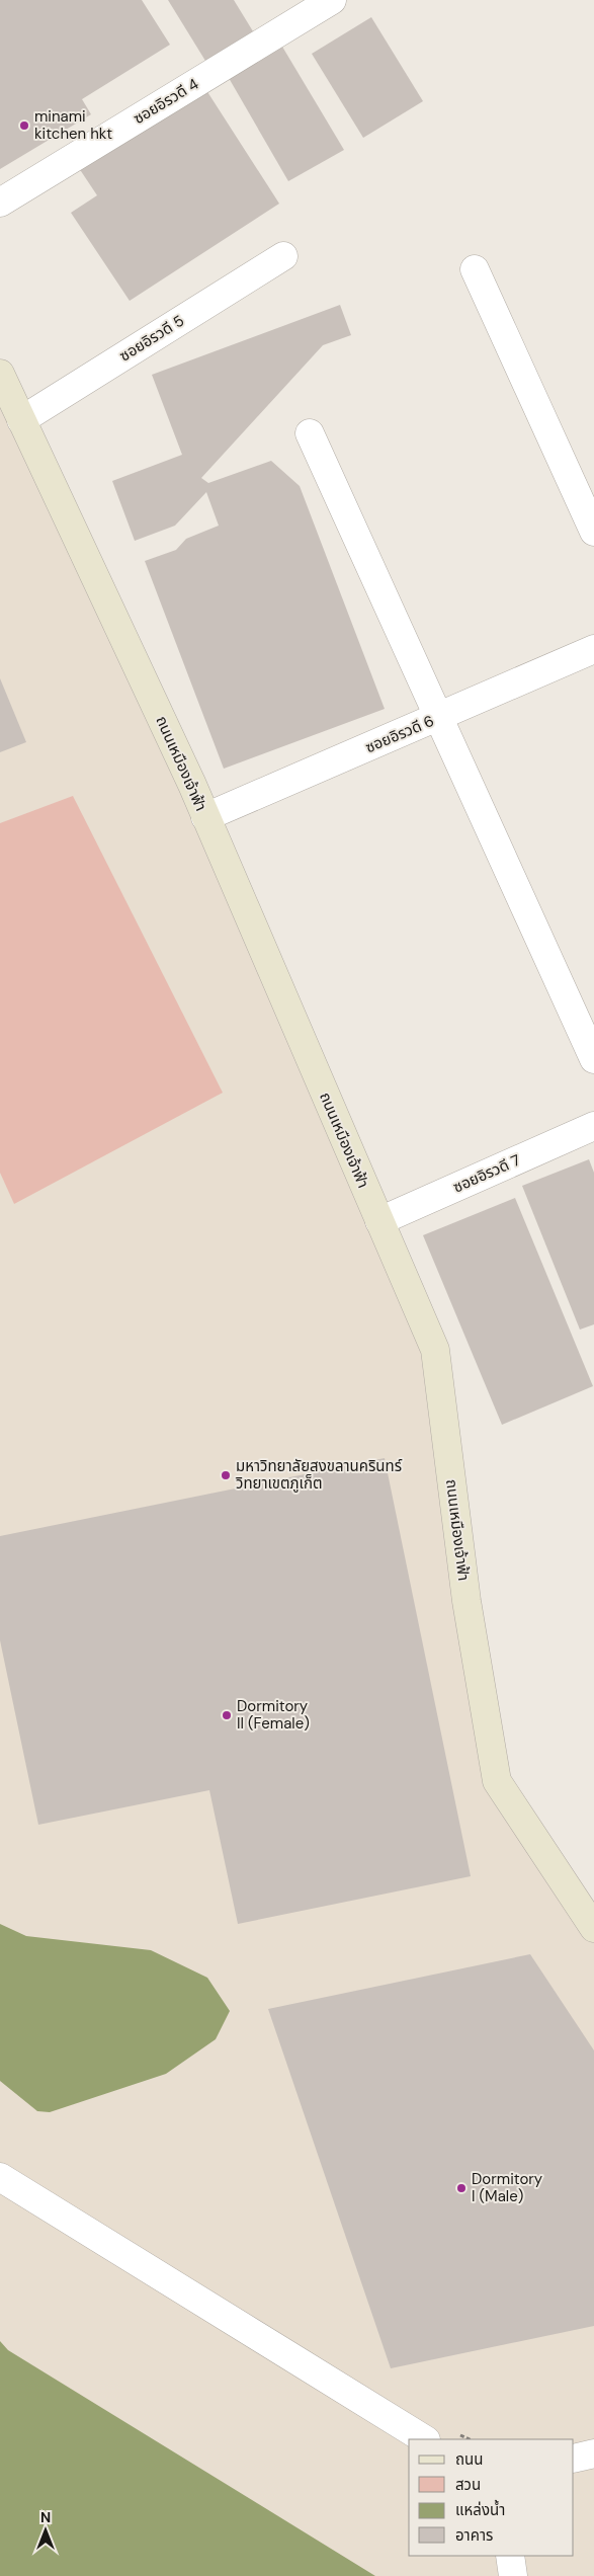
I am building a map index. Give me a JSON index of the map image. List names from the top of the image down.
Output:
{
  "streets": {
    "street": [
      "ซอยอิรวดี 4",
      "ซอยอิรวดี 5",
      "ซอยอิรวดี 6",
      "ถนนเหมืองเจ้าฟ้า",
      "ซอยอิรวดี 7"
    ]
  },
  "crossings": [
    ["ซอยอิรวดี 5", "ถนนเหมืองเจ้าฟ้า"],
    ["ซอยอิรวดี 6", "ถนนเหมืองเจ้าฟ้า"],
    ["ถนนเหมืองเจ้าฟ้า", "ซอยอิรวดี 7"]
  ],
  "places": [
    "minami kitchen hkt",
    "มหาวิทยาลัยสงขลานครินทร์ วิทยาเขตภูเก็ต",
    "Dormitory II (Female)",
    "Dormitory I (Male)"
  ],
  "legend": [
    "ถนน",
    "สวน",
    "แหล่งน้ำ",
    "อาคาร"
  ],
  "north": "top"
}
